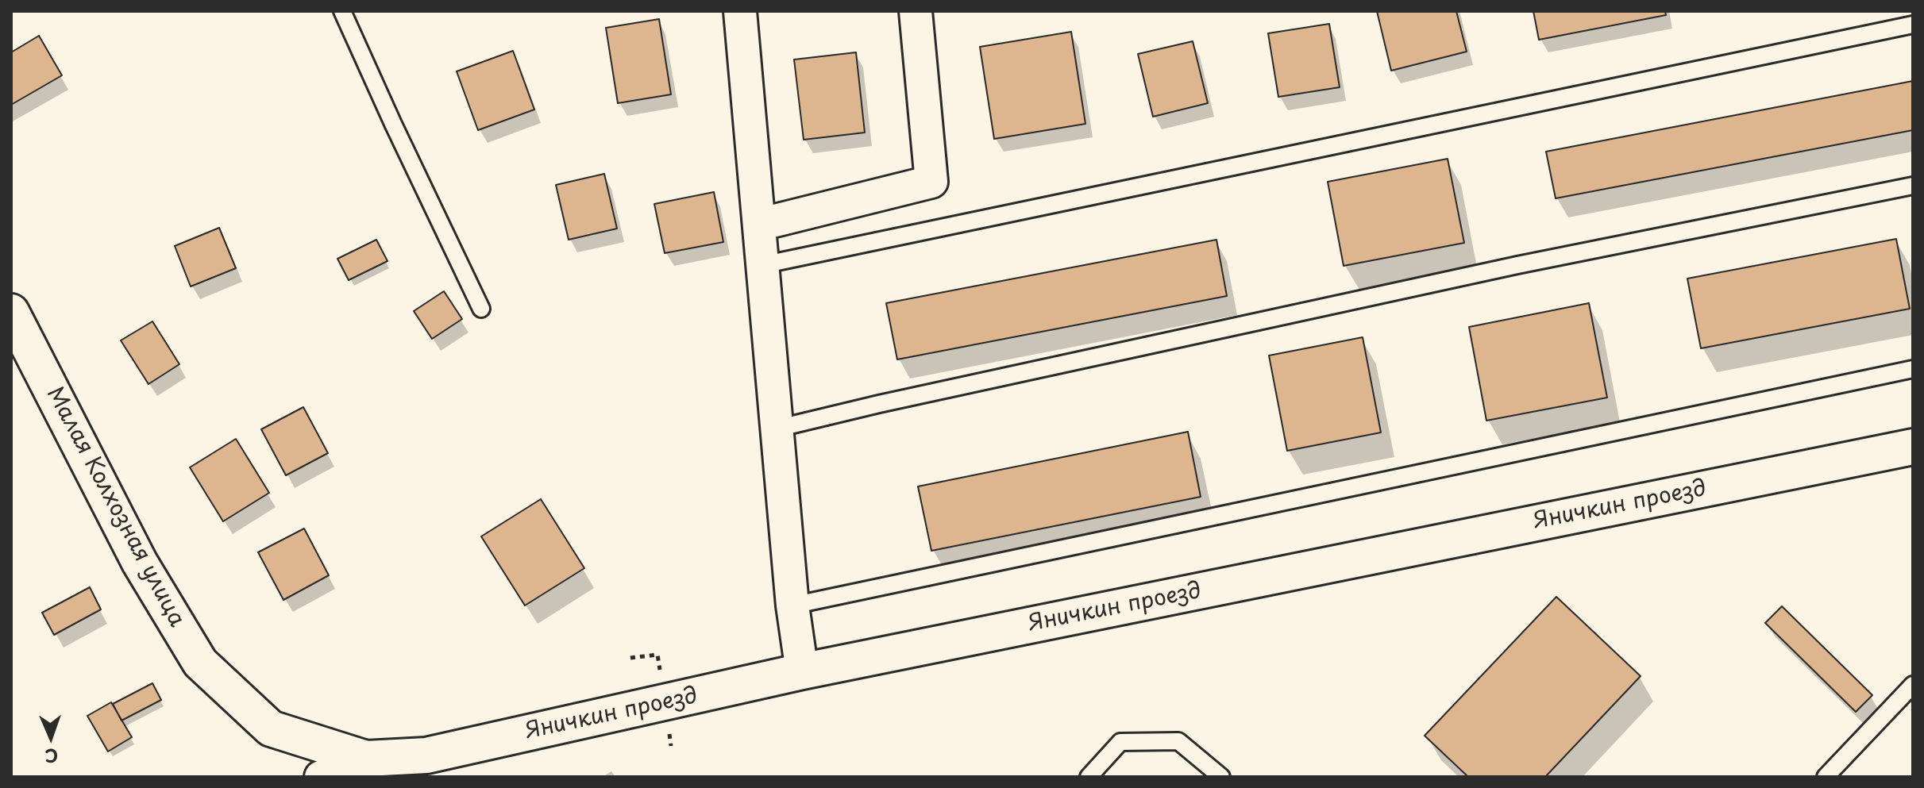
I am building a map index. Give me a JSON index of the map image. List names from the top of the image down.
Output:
{
  "streets": {
    "street": ["Яничкин проезд", "Малая Колхозная улица"]
  },
  "crossings": [
    ["Яничкин проезд", "Малая Колхозная улица"]
  ],
  "north": "bottom"
}
